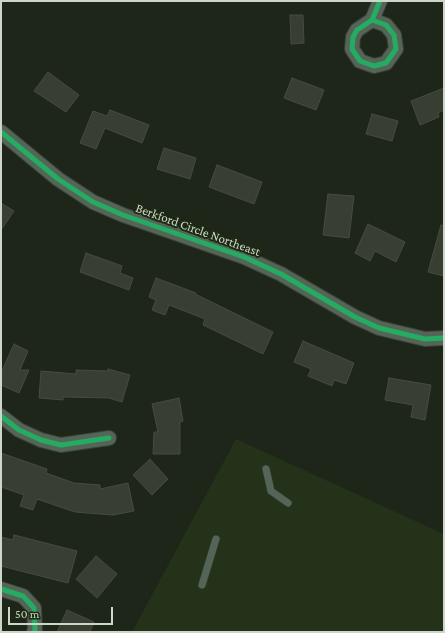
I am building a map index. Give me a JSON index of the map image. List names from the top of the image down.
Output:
{
  "streets": {
    "street": ["Berkford Circle Northeast"]
  },
  "scale_bar": "50 m"
}
